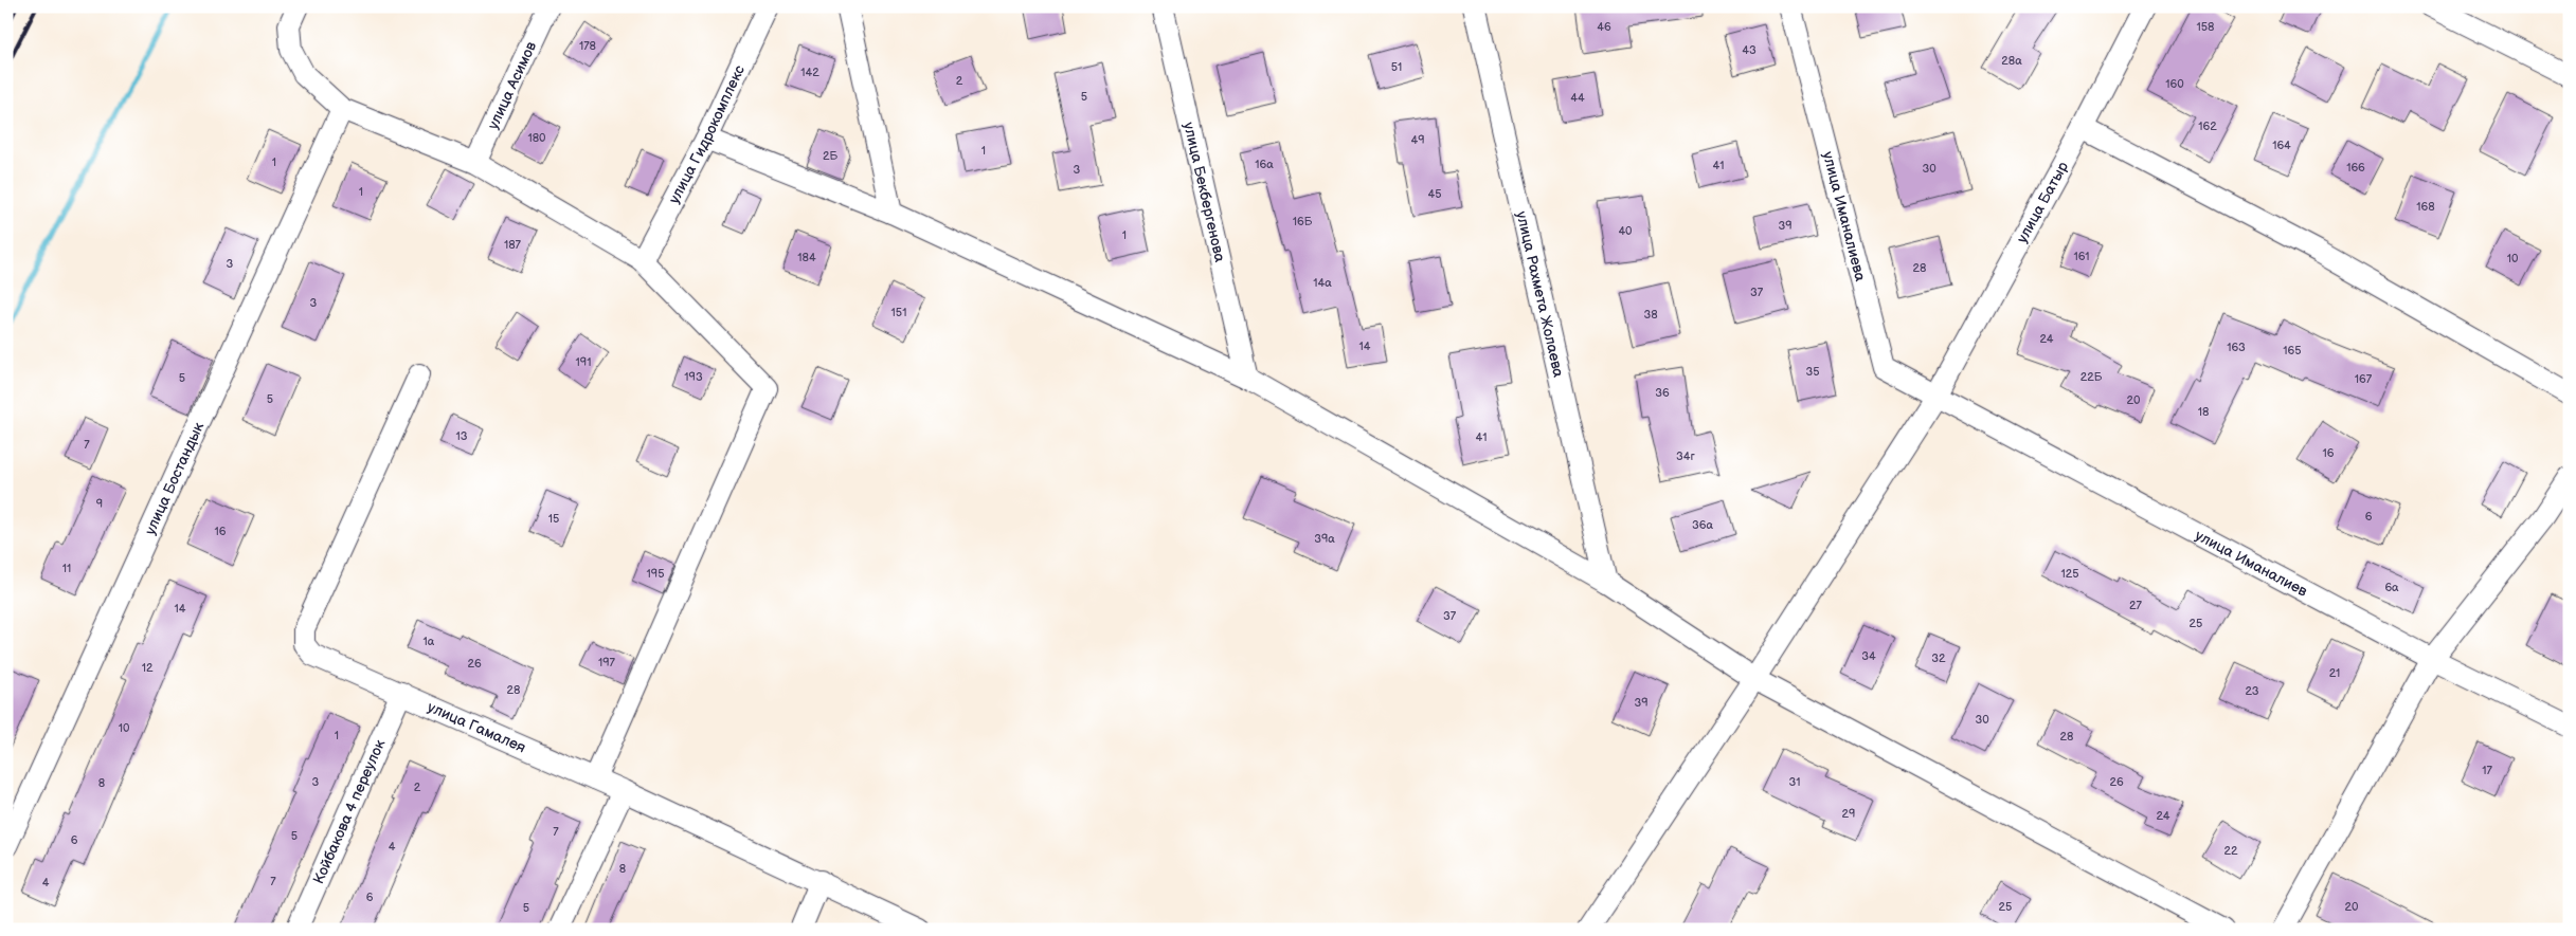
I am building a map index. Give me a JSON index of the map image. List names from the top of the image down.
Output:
{
  "streets": {
    "street": [
      "улица Асимов",
      "улица Гидрокомплекс",
      "улица Бекбергенова",
      "улица Батыр",
      "улица Иманалиева",
      "улица Рахмета Жолаева",
      "улица Бостандык",
      "улица Иманалиев",
      "улица Гамалея",
      "Койбакова 4 переулок"
    ]
  },
  "crossings": [
    ["улица Батыр", "улица Иманалиева"],
    ["улица Батыр", "улица Иманалиев"],
    ["улица Иманалиева", "улица Иманалиев"],
    ["улица Гамалея", "Койбакова 4 переулок"]
  ],
  "house_numbers": [
    "46",
    "158",
    "178",
    "43",
    "28а",
    "51",
    "142",
    "2",
    "160",
    "5",
    "44",
    "162",
    "180",
    "49",
    "164",
    "1",
    "2Б",
    "1",
    "16а",
    "41",
    "166",
    "30",
    "3",
    "1",
    "45",
    "168",
    "16Б",
    "39",
    "40",
    "1",
    "187",
    "161",
    "184",
    "10",
    "3",
    "28",
    "14а",
    "37",
    "3",
    "151",
    "38",
    "24",
    "14",
    "163",
    "165",
    "191",
    "35",
    "193",
    "22Б",
    "5",
    "167",
    "36",
    "5",
    "20",
    "18",
    "13",
    "41",
    "7",
    "16",
    "34г",
    "9",
    "6",
    "15",
    "36а",
    "16",
    "39а",
    "11",
    "195",
    "125",
    "6а",
    "27",
    "14",
    "37",
    "25",
    "1а",
    "34",
    "32",
    "197",
    "26",
    "12",
    "21",
    "28",
    "23",
    "39",
    "30",
    "10",
    "1",
    "28",
    "17",
    "3",
    "31",
    "26",
    "8",
    "2",
    "29",
    "24",
    "7",
    "5",
    "6",
    "4",
    "22",
    "8",
    "7",
    "4",
    "6",
    "25",
    "20",
    "5"
  ]
}
